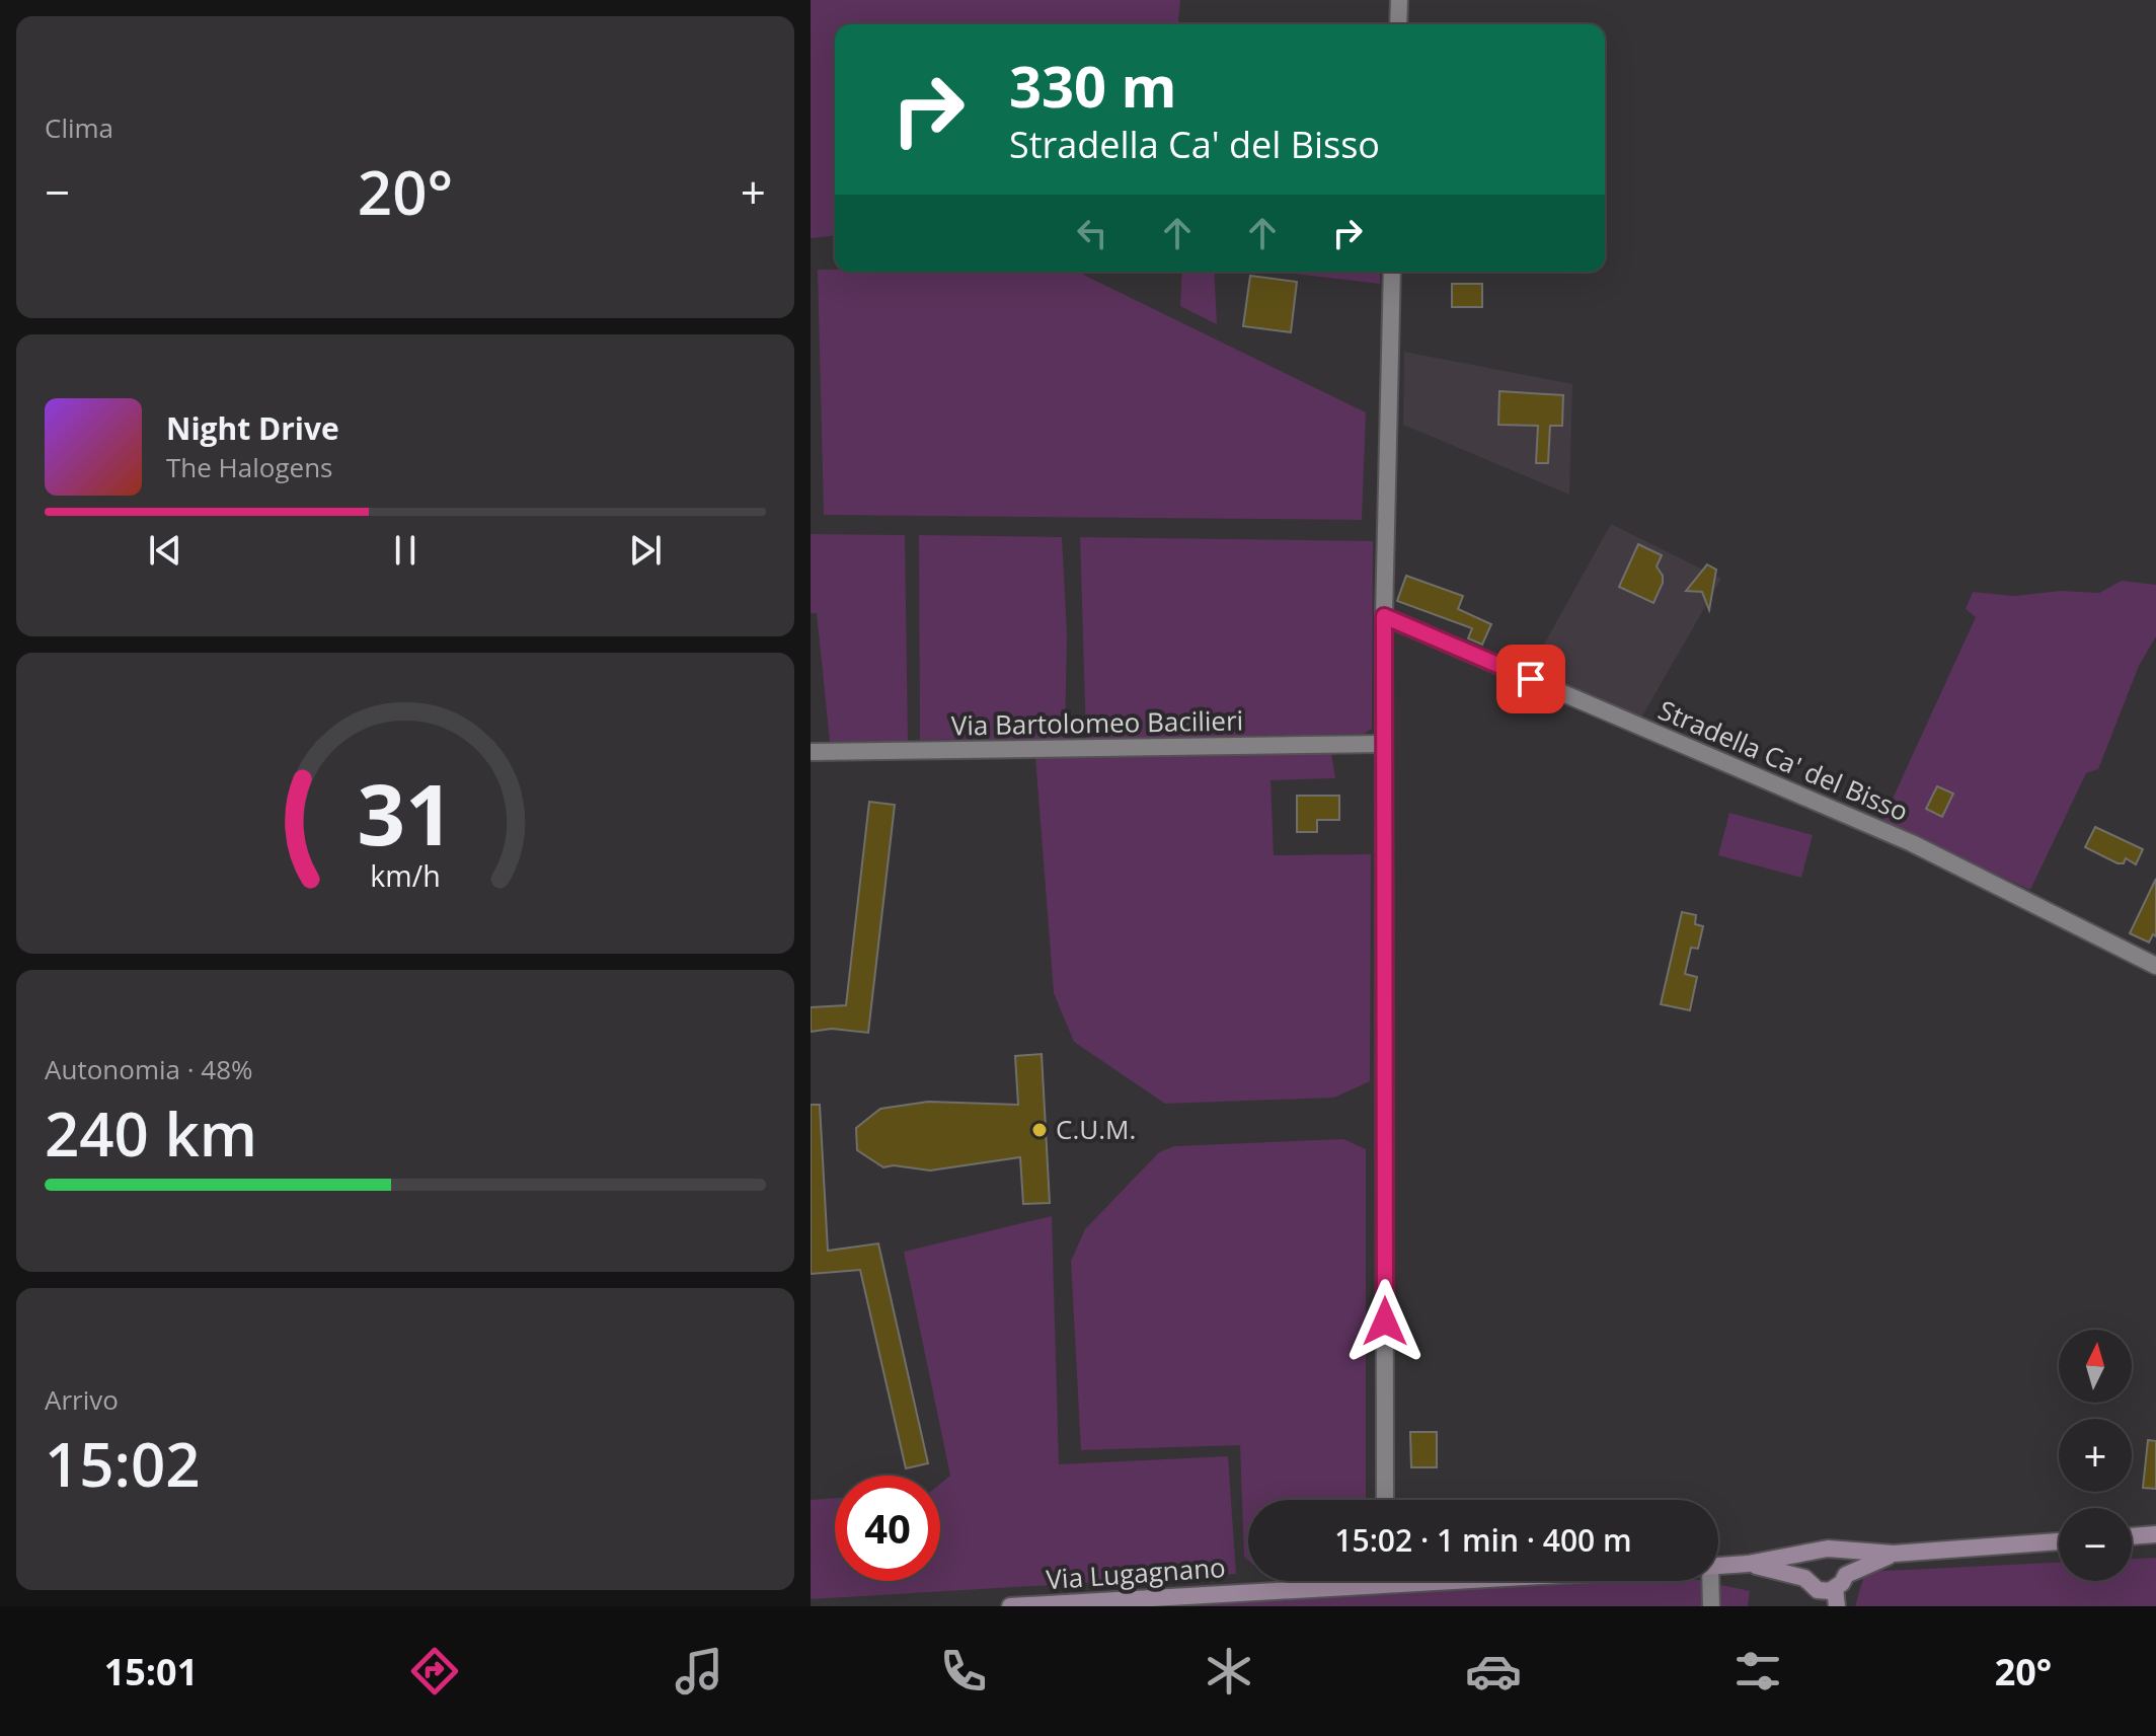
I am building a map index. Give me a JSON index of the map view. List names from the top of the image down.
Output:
{
  "streets": {
    "main road": ["Via Lugagnano"],
    "street": ["Via Bartolomeo Bacilieri", "Stradella Ca' del Bisso"]
  },
  "places": ["C.U.M."],
  "north": "top",
  "page": {
    "tile": [
      "Clima",
      ["Autonomia · 48%", "240 km"],
      ["Arrivo", "15:02"]
    ],
    "turn": ["330 m", "Stradella Ca' del Bisso"],
    "heat": ["−", "20°", "+"],
    "song": ["Night Drive", "The Halogens"],
    "map_buttons": ["+", "−"],
    "limit": "40",
    "trip": "15:02 · 1 min · 400 m",
    "tabs": ["15:01", "20°"],
    "gauge": ["31", "km/h"]
  }
}
